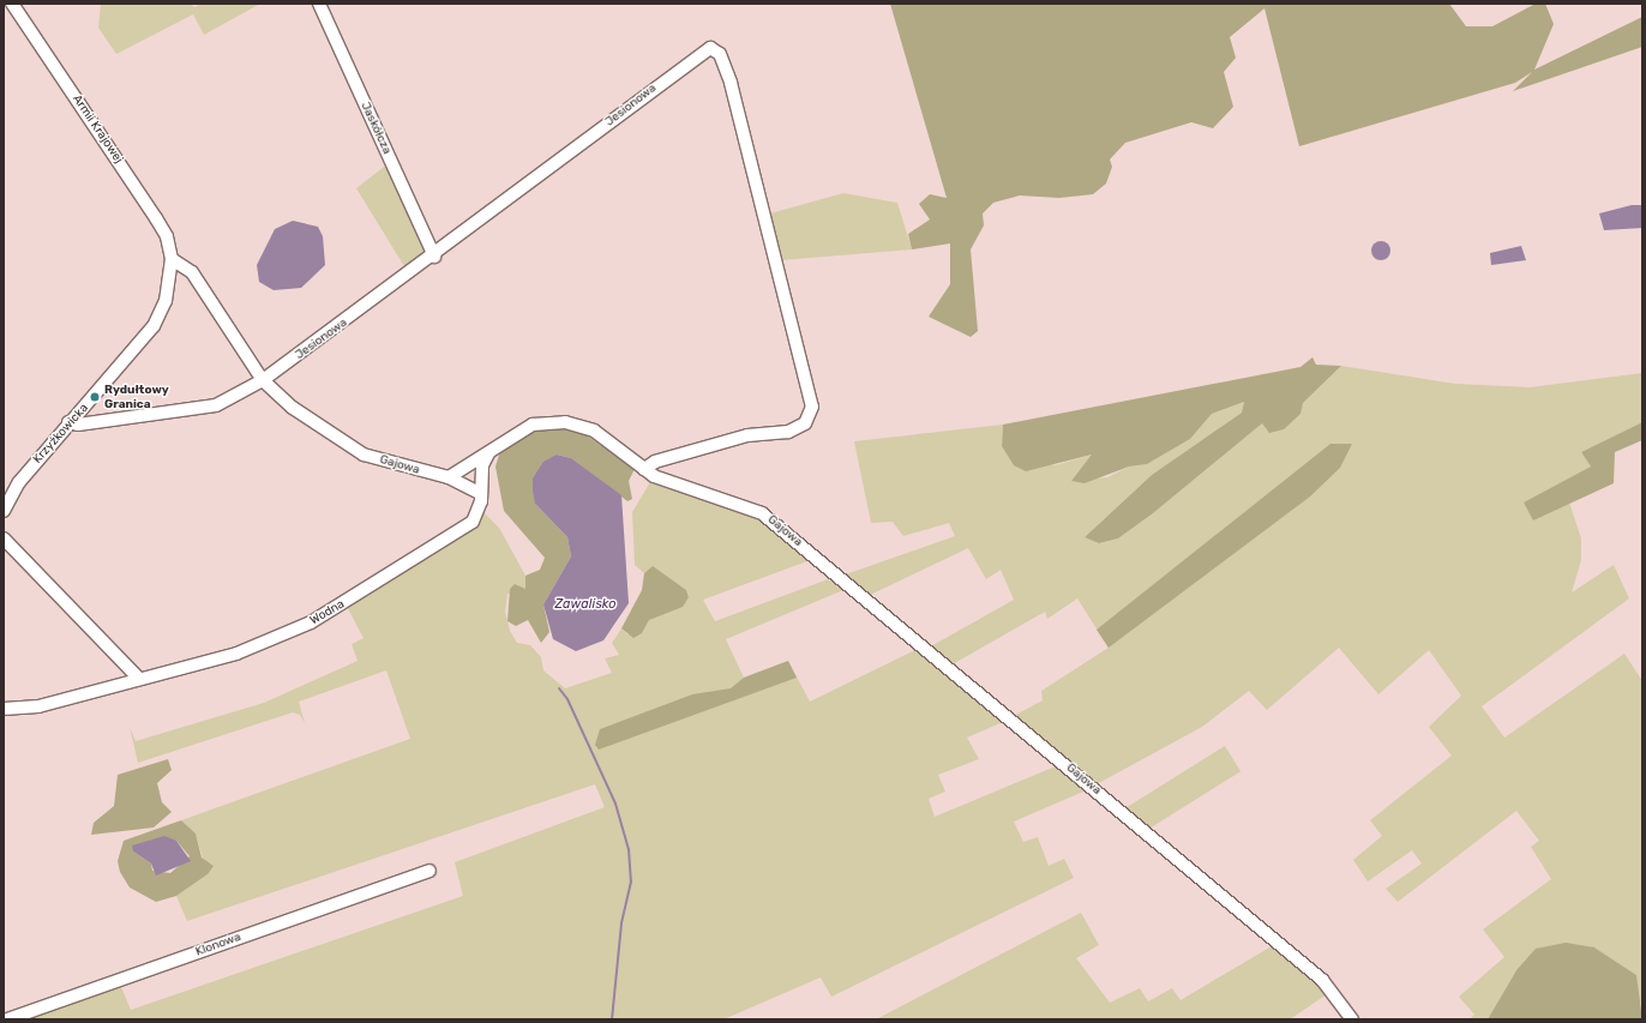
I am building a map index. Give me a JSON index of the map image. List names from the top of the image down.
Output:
{
  "streets": {
    "street": [
      "Jesionowa",
      "Jaskółcza",
      "Armii Krajowej",
      "Krzyżkowicka",
      "Gajowa",
      "Wodna",
      "Klonowa"
    ]
  },
  "crossings": [
    ["Jesionowa", "Jaskółcza"],
    ["Jesionowa", "Krzyżkowicka"],
    ["Jesionowa", "Gajowa"],
    ["Armii Krajowej", "Krzyżkowicka"],
    ["Armii Krajowej", "Gajowa"],
    ["Krzyżkowicka", "Gajowa"],
    ["Gajowa", "Wodna"]
  ],
  "water": ["Zawalisko"],
  "places": ["Rydułtowy Granica"]
}
